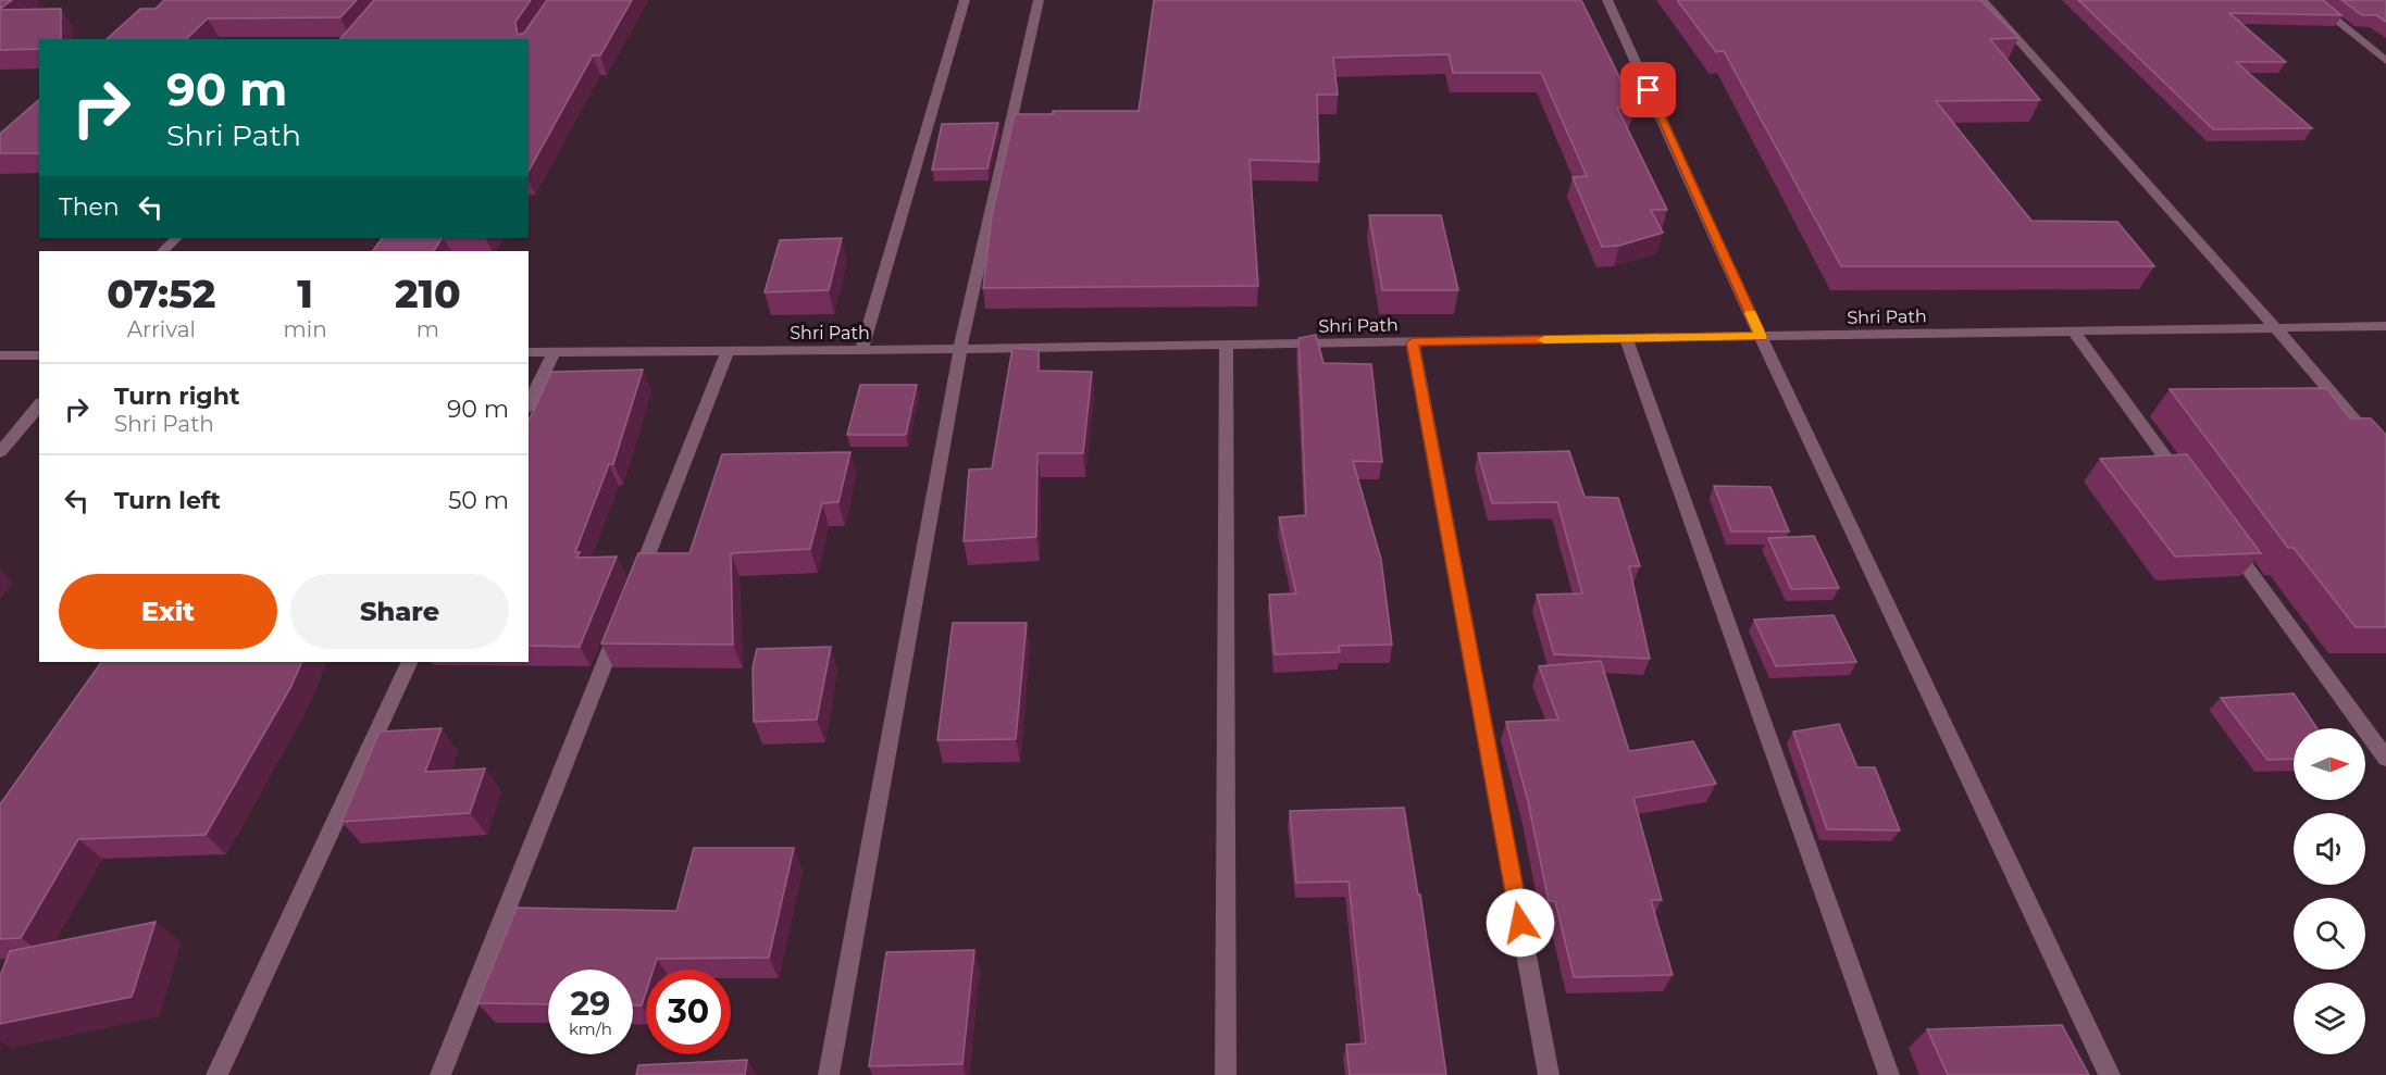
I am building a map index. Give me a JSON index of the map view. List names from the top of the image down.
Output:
{
  "streets": {
    "street": ["Shri Path"]
  },
  "north": "right",
  "page": {
    "turn": ["90 m", "Shri Path"],
    "then": "Then",
    "eta": [
      "07:52",
      "Arrival",
      "1",
      "min",
      "210",
      "m"
    ],
    "list": [
      {
        "name": "Turn right",
        "note": "Shri Path",
        "value": "90 m"
      },
      {
        "name": "Turn left",
        "value": "50 m"
      }
    ],
    "buttons": ["Exit", "Share"],
    "speed": "29 km/h",
    "limit": "30"
  }
}
